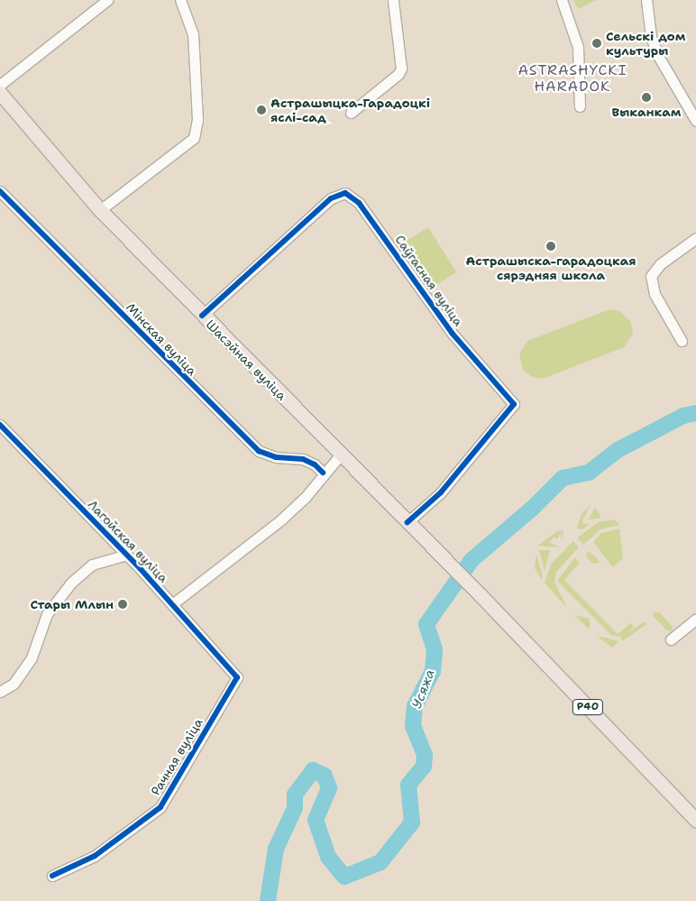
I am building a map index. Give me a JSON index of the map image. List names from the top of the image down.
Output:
{
  "streets": {
    "main road": ["Шасэйная вуліца", "Р40"],
    "street": [
      "Саўгасная вуліца",
      "Мінская вуліца",
      "Лагойская вуліца",
      "Рачная вуліца"
    ]
  },
  "crossings": [
    ["Саўгасная вуліца", "Шасэйная вуліца"],
    ["Лагойская вуліца", "Рачная вуліца"]
  ],
  "districts": ["ASTRASHYCKI HARADOK"],
  "water": ["Усяжа"],
  "places": [
    "Сельскі дом культуры",
    "Выканкам",
    "Астрашыцка-Гарадоцкі яслі-сад",
    "Астрашыска-гарадоцкая сярэдняя школа",
    "Стары Млын"
  ]
}
